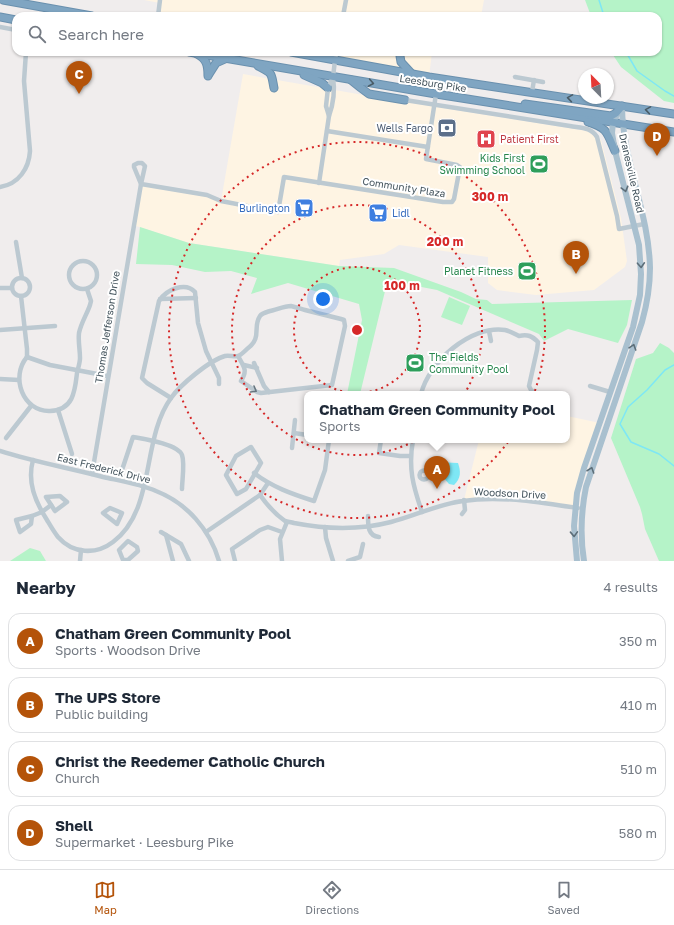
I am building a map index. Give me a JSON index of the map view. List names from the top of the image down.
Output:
{
  "streets": {
    "highway": ["Leesburg Pike"],
    "main road": ["Dranesville Road"],
    "street": [
      "Community Plaza",
      "Thomas Jefferson Drive",
      "East Frederick Drive",
      "Woodson Drive"
    ]
  },
  "crossings": [
    ["Leesburg Pike", "Dranesville Road"],
    ["Dranesville Road", "Woodson Drive"],
    ["Community Plaza", "Thomas Jefferson Drive"],
    ["Thomas Jefferson Drive", "East Frederick Drive"]
  ],
  "places": {
    "bank": ["Wells Fargo"],
    "hospital": ["Patient First"],
    "sports": ["Kids First Swimming School", "Planet Fitness", "The Fields Community Pool"],
    "supermarket": ["Burlington", "Lidl"]
  },
  "north": "top left",
  "page": {
    "search": "Search here",
    "pins": [
      "C",
      "D",
      "B",
      "A"
    ],
    "popup": ["Chatham Green Community Pool", "Sports"],
    "heading": ["Nearby", "4 results"],
    "list": [
      {
        "mark": "A",
        "name": "Chatham Green Community Pool",
        "note": "Sports · Woodson Drive",
        "value": "350 m"
      },
      {
        "mark": "B",
        "name": "The UPS Store",
        "note": "Public building",
        "value": "410 m"
      },
      {
        "mark": "C",
        "name": "Christ the Reedemer Catholic Church",
        "note": "Church",
        "value": "510 m"
      },
      {
        "mark": "D",
        "name": "Shell",
        "note": "Supermarket · Leesburg Pike",
        "value": "580 m"
      }
    ],
    "nav": ["Map", "Directions", "Saved"]
  },
  "rings": ["300 m", "200 m", "100 m"]
}
